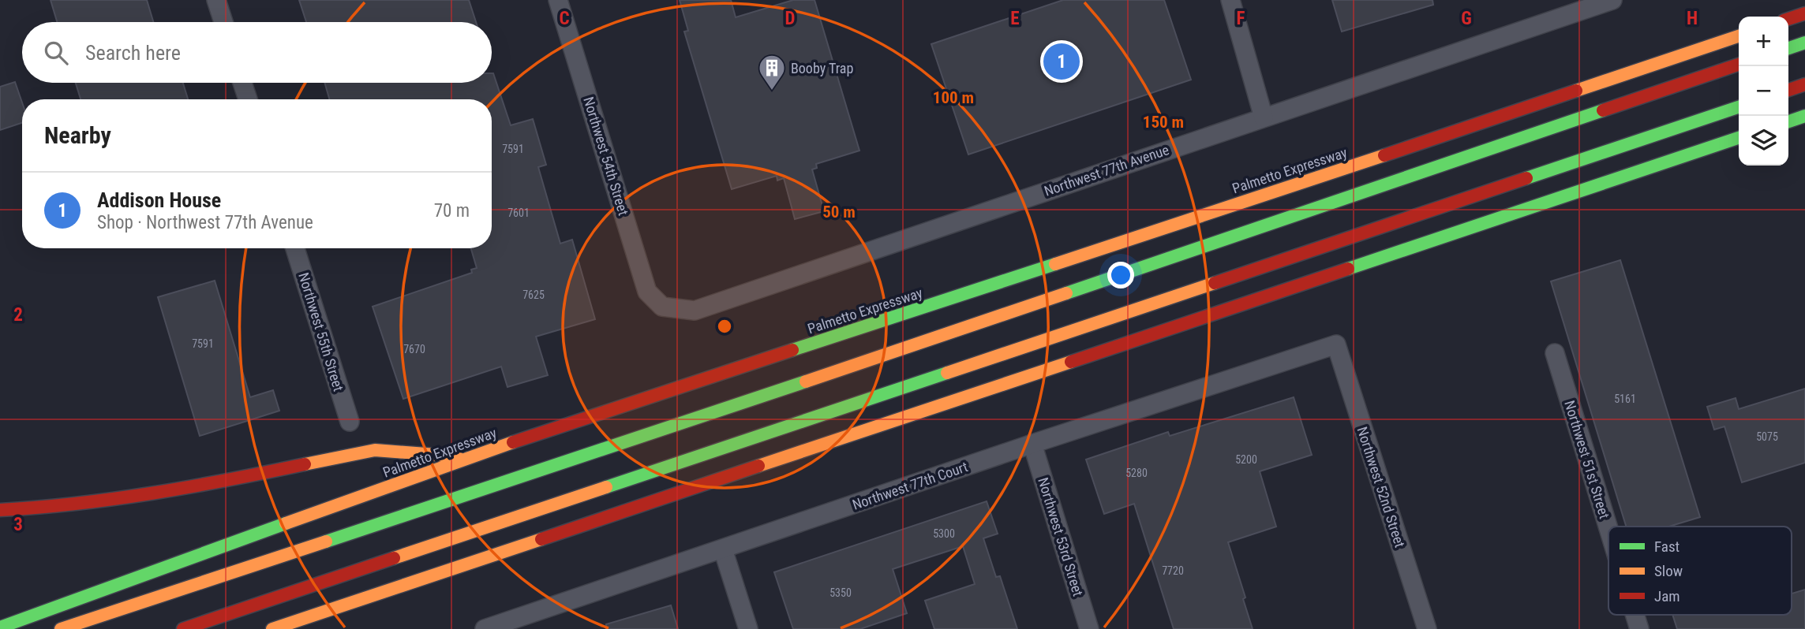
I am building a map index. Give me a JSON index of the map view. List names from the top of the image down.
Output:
{
  "streets": {
    "highway": ["Palmetto Expressway"],
    "street": [
      "Northwest 54th Street",
      "Northwest 77th Avenue",
      "Northwest 55th Street",
      "Northwest 51st Street",
      "Northwest 77th Court",
      "Northwest 52nd Street",
      "Northwest 53rd Street"
    ]
  },
  "crossings": [
    ["Northwest 54th Street", "Northwest 77th Avenue"],
    ["Northwest 77th Court", "Northwest 52nd Street"],
    ["Northwest 77th Court", "Northwest 53rd Street"]
  ],
  "places": {
    "building": ["Booby Trap"]
  },
  "house_numbers": [
    "7591",
    "7601",
    "7625",
    "7591",
    "7670",
    "5161",
    "5075",
    "5200",
    "5280",
    "5300",
    "7720",
    "5350"
  ],
  "legend": ["Fast", "Slow", "Jam"],
  "page": {
    "map_buttons": ["+", "−"],
    "search": "Search here",
    "pins": "1",
    "heading": "Nearby",
    "list": [
      {
        "mark": "1",
        "name": "Addison House",
        "note": "Shop · Northwest 77th Avenue",
        "value": "70 m"
      }
    ]
  },
  "grid": {
    "columns": [
      "C",
      "D",
      "E",
      "F",
      "G",
      "H"
    ],
    "rows": ["2", "3"]
  },
  "rings": ["100 m", "150 m", "50 m"]
}
